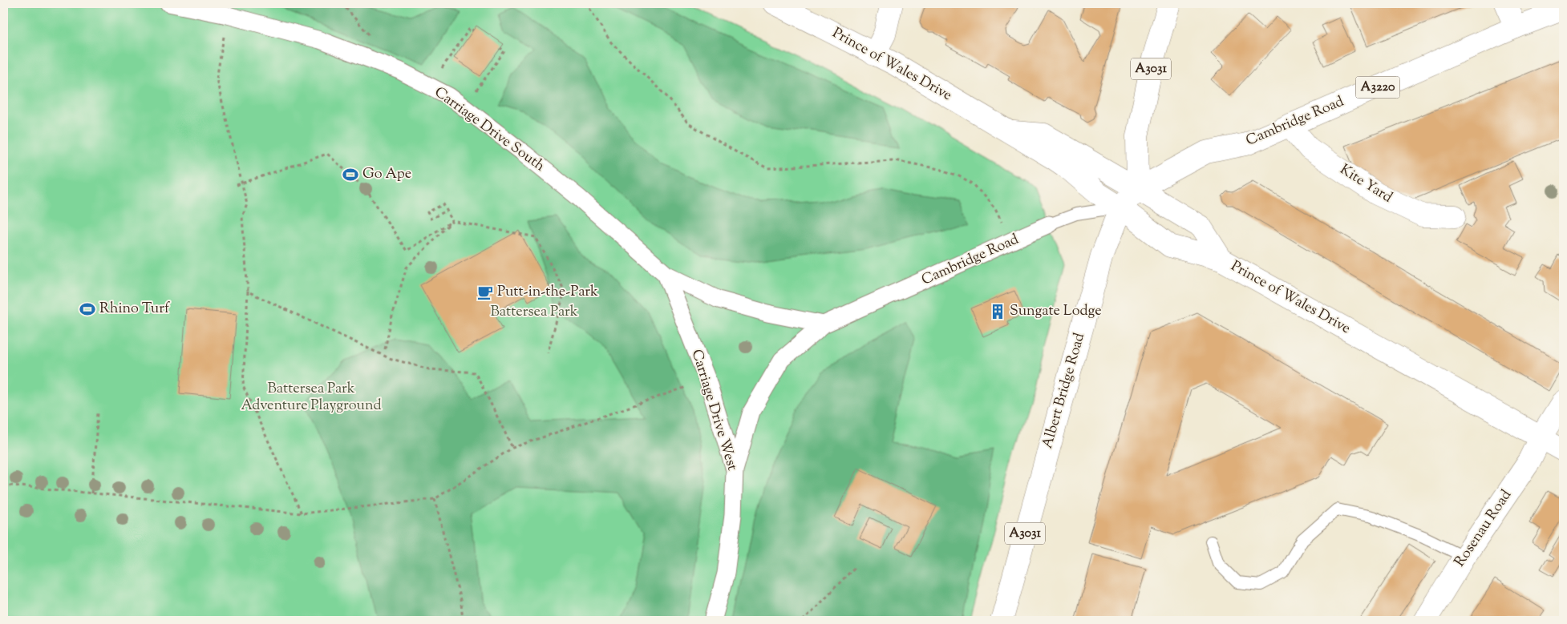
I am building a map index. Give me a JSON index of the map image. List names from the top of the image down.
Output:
{
  "streets": {
    "main road": [
      "Prince of Wales Drive",
      "A3031",
      "A3220",
      "Cambridge Road",
      "Kite Yard",
      "Albert Bridge Road",
      "Rosenau Road"
    ],
    "street": ["Carriage Drive South", "Carriage Drive West"]
  },
  "crossings": [
    ["Prince of Wales Drive", "A3031"],
    ["Prince of Wales Drive", "Cambridge Road"],
    ["Prince of Wales Drive", "Albert Bridge Road"],
    ["Prince of Wales Drive", "Rosenau Road"],
    ["A3031", "Cambridge Road"],
    ["A3031", "Albert Bridge Road"],
    ["Cambridge Road", "Kite Yard"],
    ["Cambridge Road", "Albert Bridge Road"],
    ["Cambridge Road", "Carriage Drive West"],
    ["Carriage Drive South", "Carriage Drive West"]
  ],
  "parks": ["Battersea Park", "Battersea Park Adventure Playground"],
  "places": {
    "sports": ["Go Ape", "Rhino Turf"],
    "cafe": ["Putt-in-the-Park"],
    "building": ["Sungate Lodge"]
  }
}
